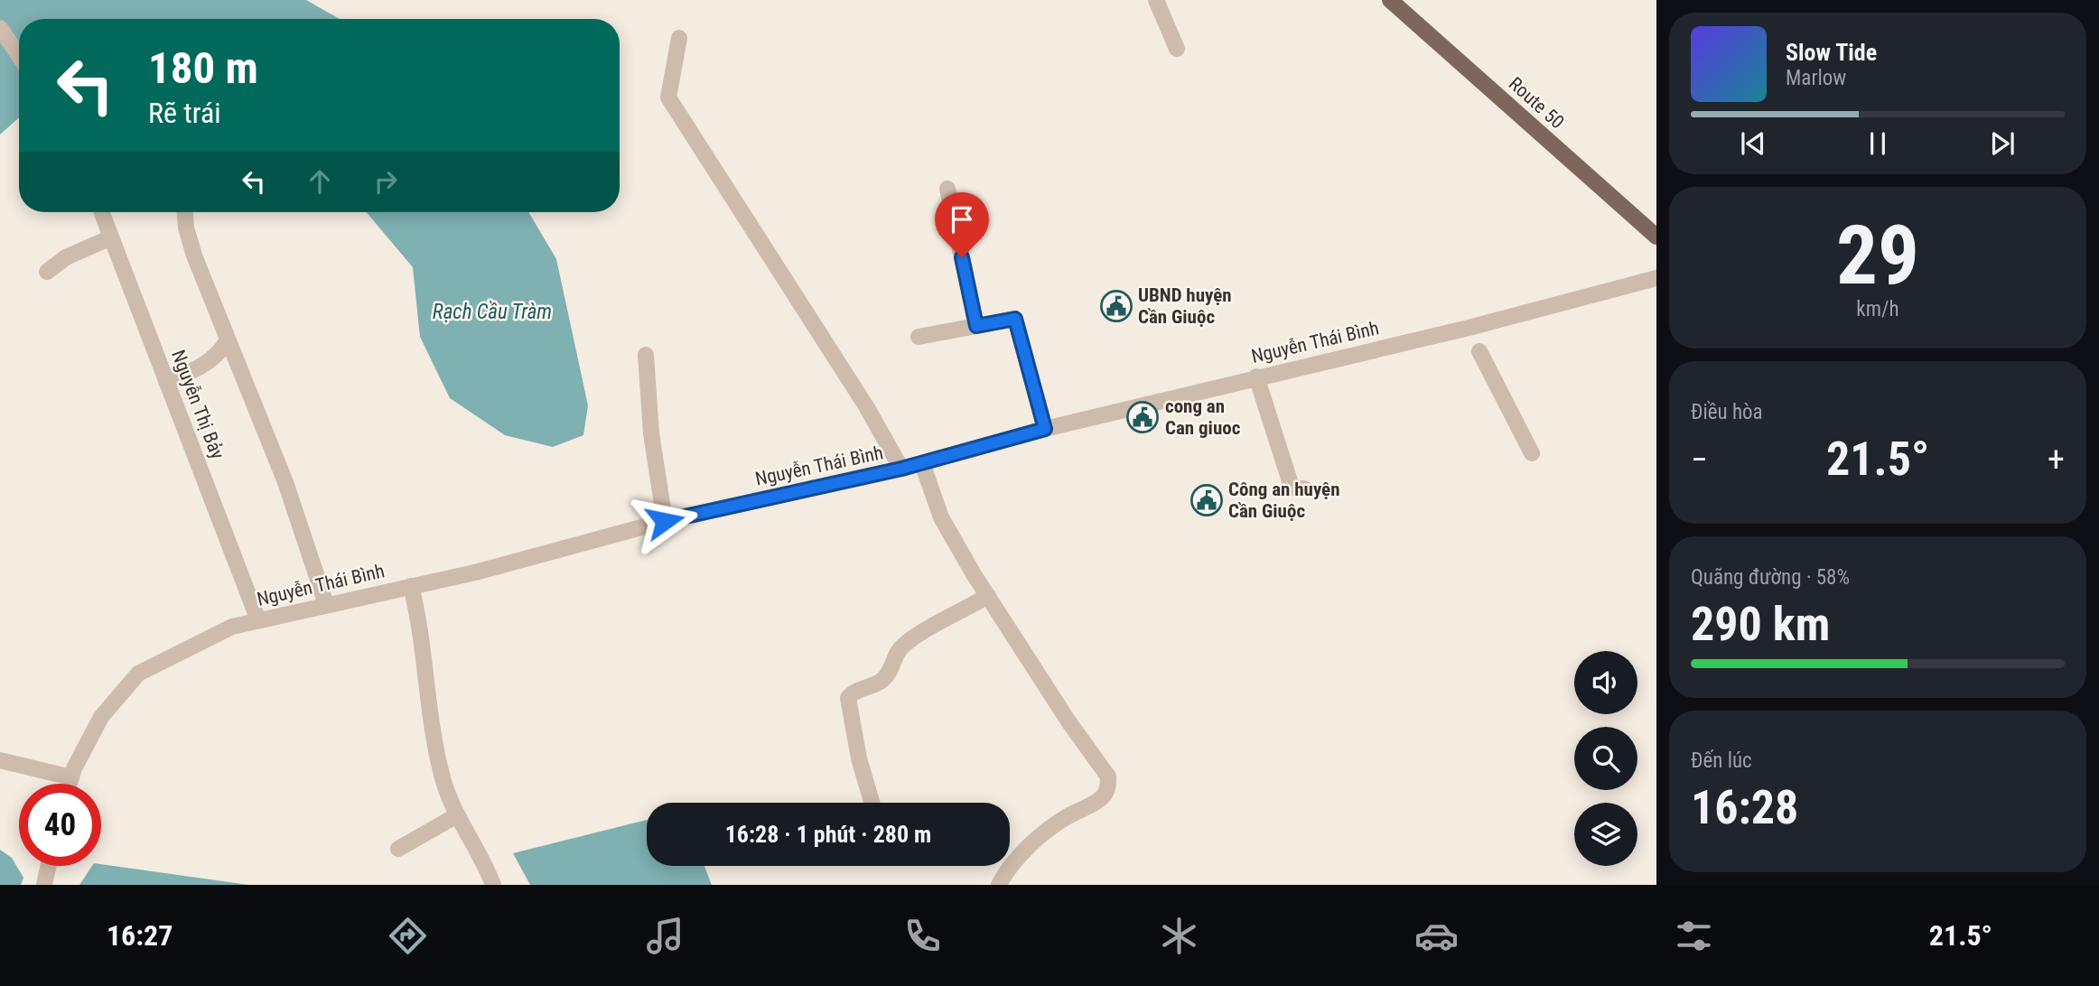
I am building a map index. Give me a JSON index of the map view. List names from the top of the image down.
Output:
{
  "streets": {
    "main road": ["Route 50"],
    "street": ["Nguyễn Thái Bình", "Nguyễn Thị Bảy"]
  },
  "crossings": [
    ["Nguyễn Thái Bình", "Nguyễn Thị Bảy"]
  ],
  "water": ["Rạch Cầu Tràm"],
  "places": {
    "public building": ["UBND huyện Cần Giuộc", "cong an Can giuoc", "Công an huyện Cần Giuộc"]
  },
  "page": {
    "turn": ["180 m", "Rẽ trái"],
    "song": ["Slow Tide", "Marlow"],
    "tile": [
      ["29", "km/h"],
      "Điều hòa",
      ["Quãng đường · 58%", "290 km"],
      ["Đến lúc", "16:28"]
    ],
    "heat": ["−", "21.5°", "+"],
    "limit": "40",
    "trip": "16:28 · 1 phút · 280 m",
    "tabs": ["16:27", "21.5°"]
  }
}
